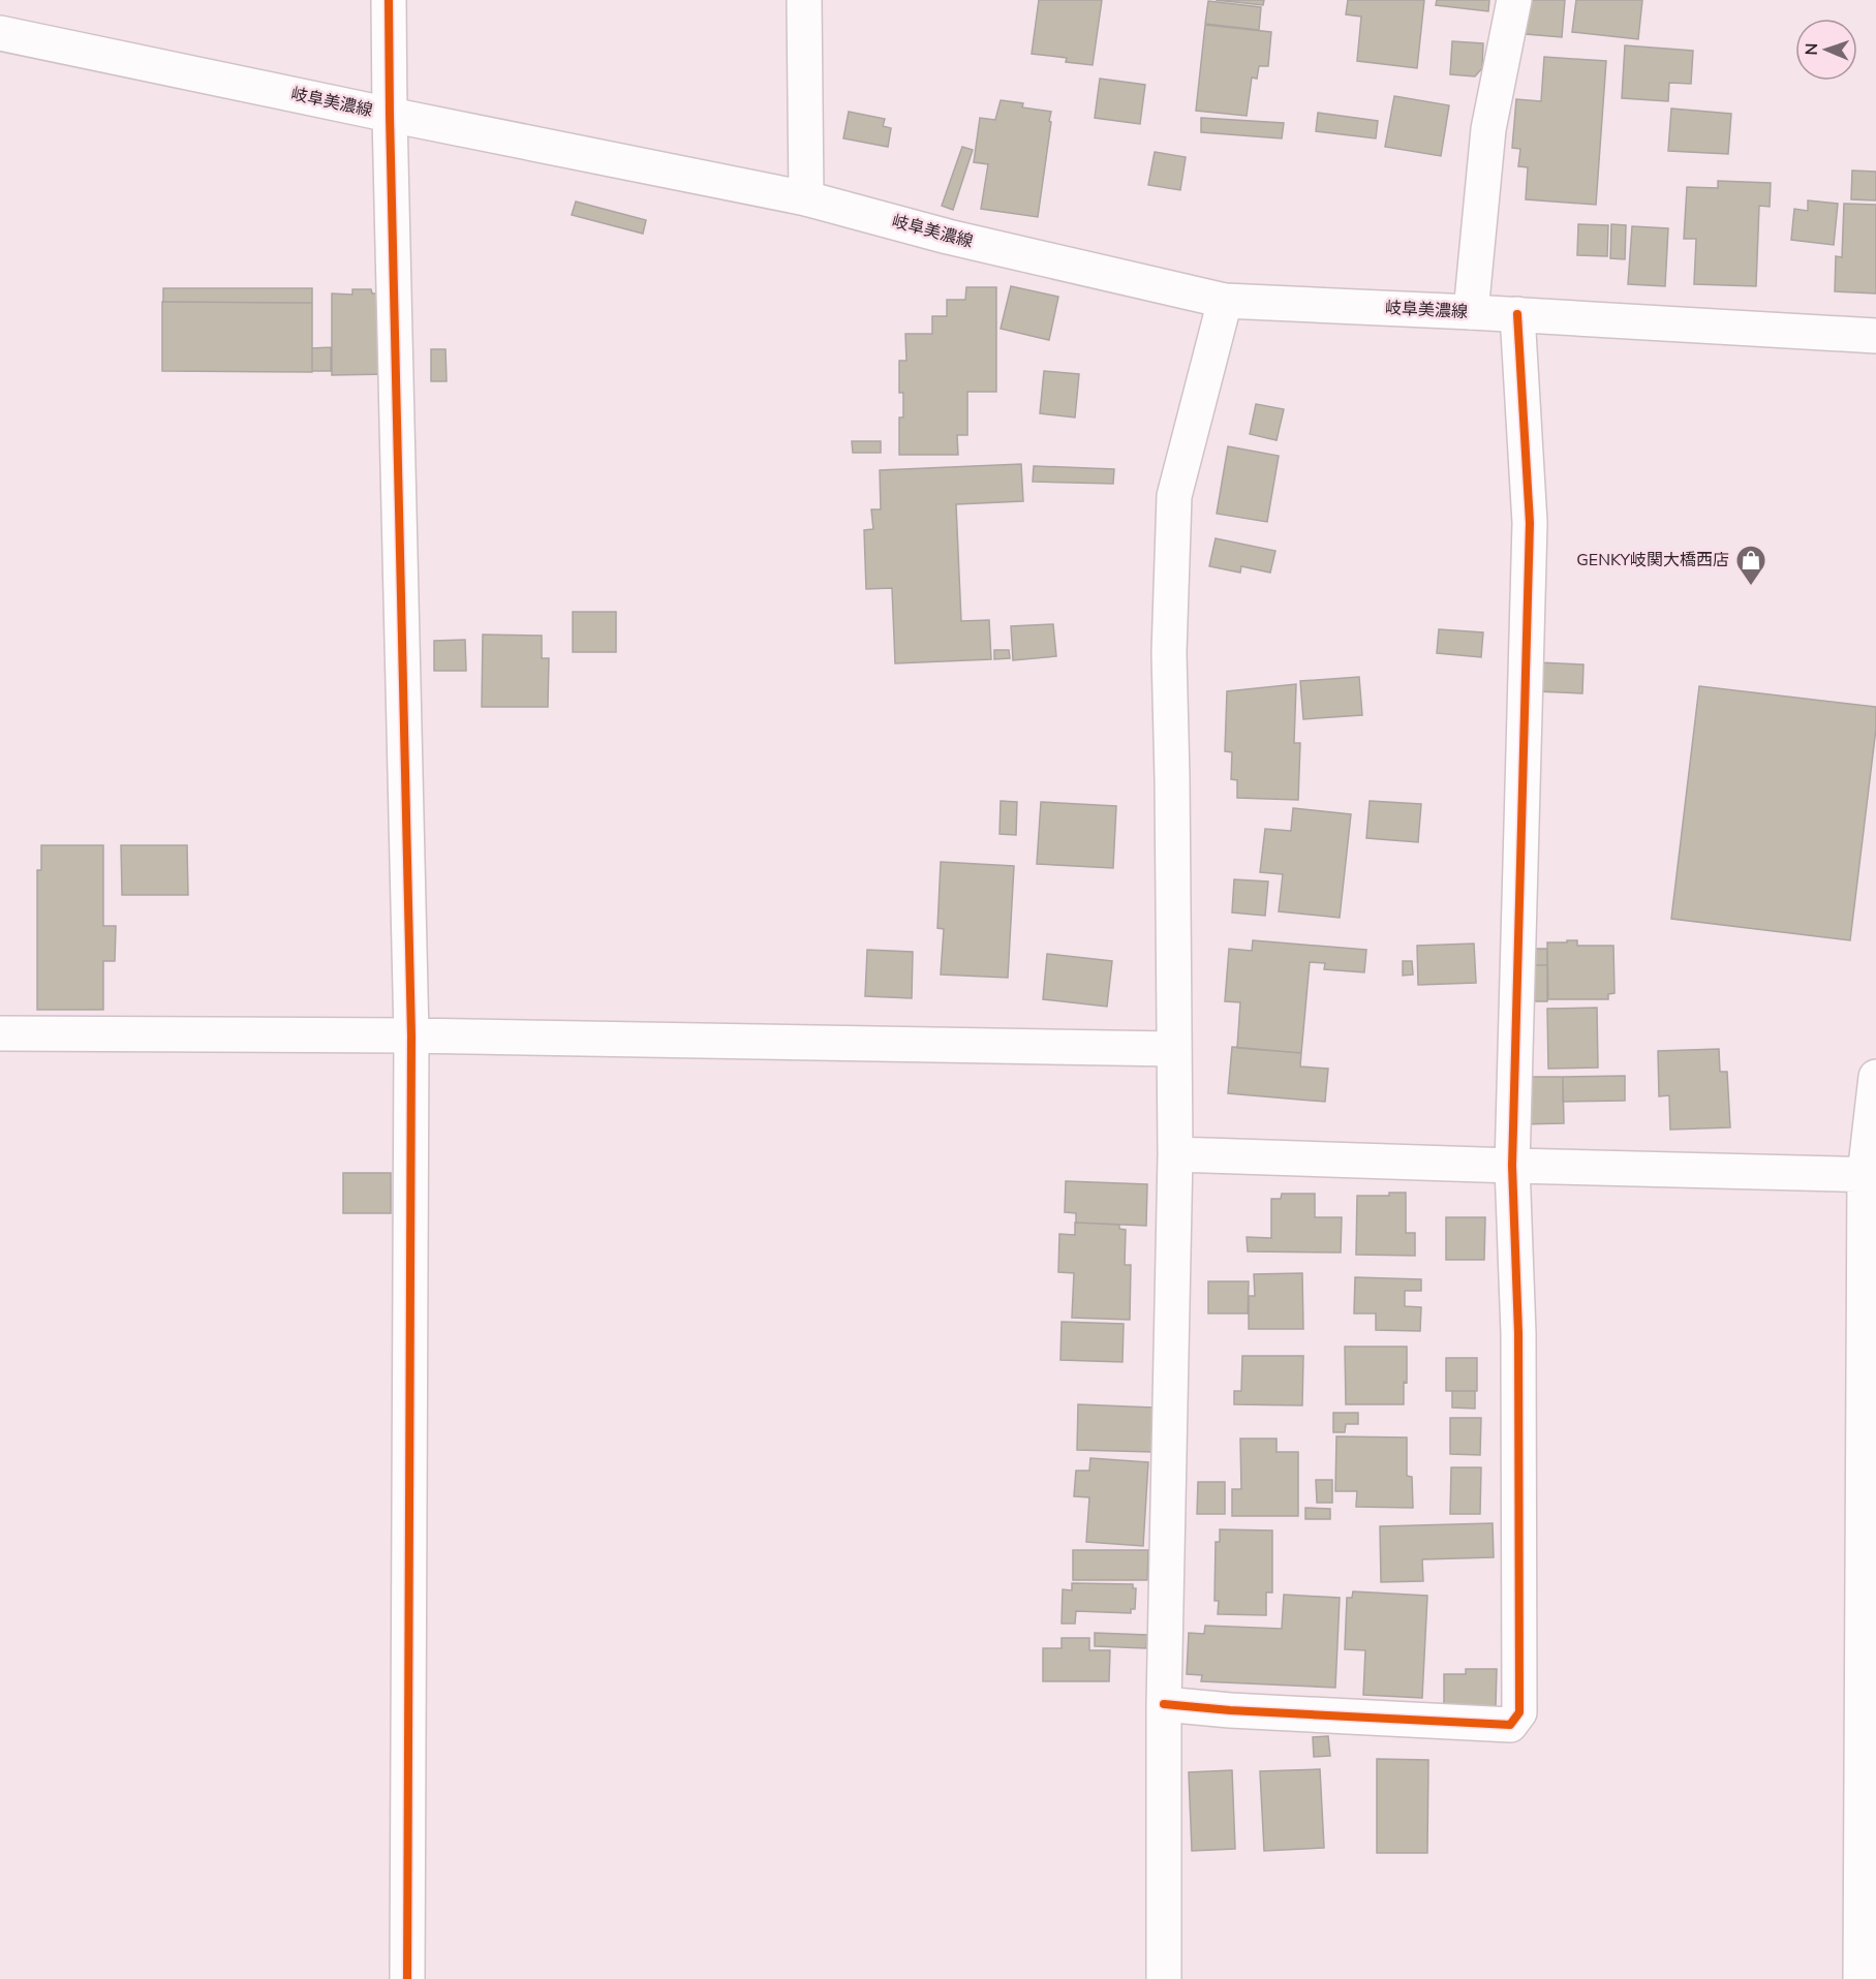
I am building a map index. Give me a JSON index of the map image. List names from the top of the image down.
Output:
{
  "streets": {
    "street": ["岐阜美濃線"]
  },
  "places": {
    "shop": ["GENKY岐関大橋西店"]
  },
  "north": "left"
}
